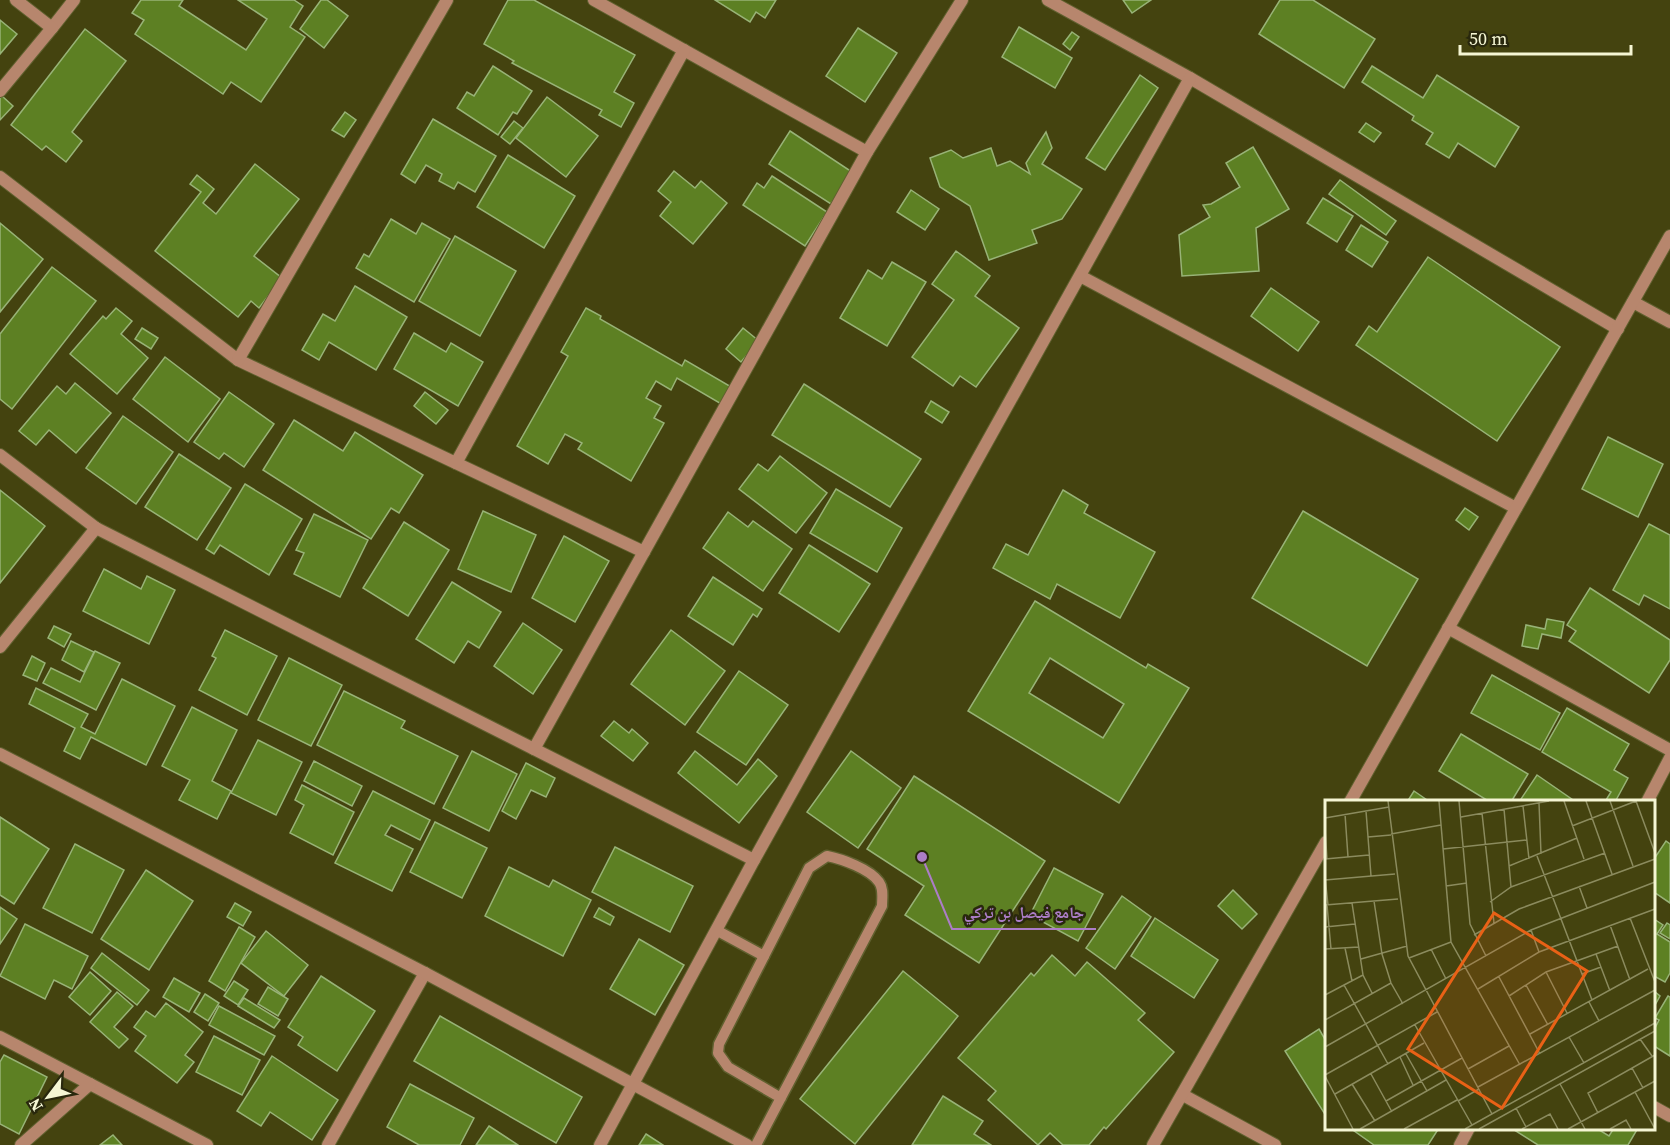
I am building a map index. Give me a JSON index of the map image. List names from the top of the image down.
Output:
{
  "places": ["جامع فيصل بن تركي"],
  "scale_bar": "50 m",
  "north": "bottom left"
}
